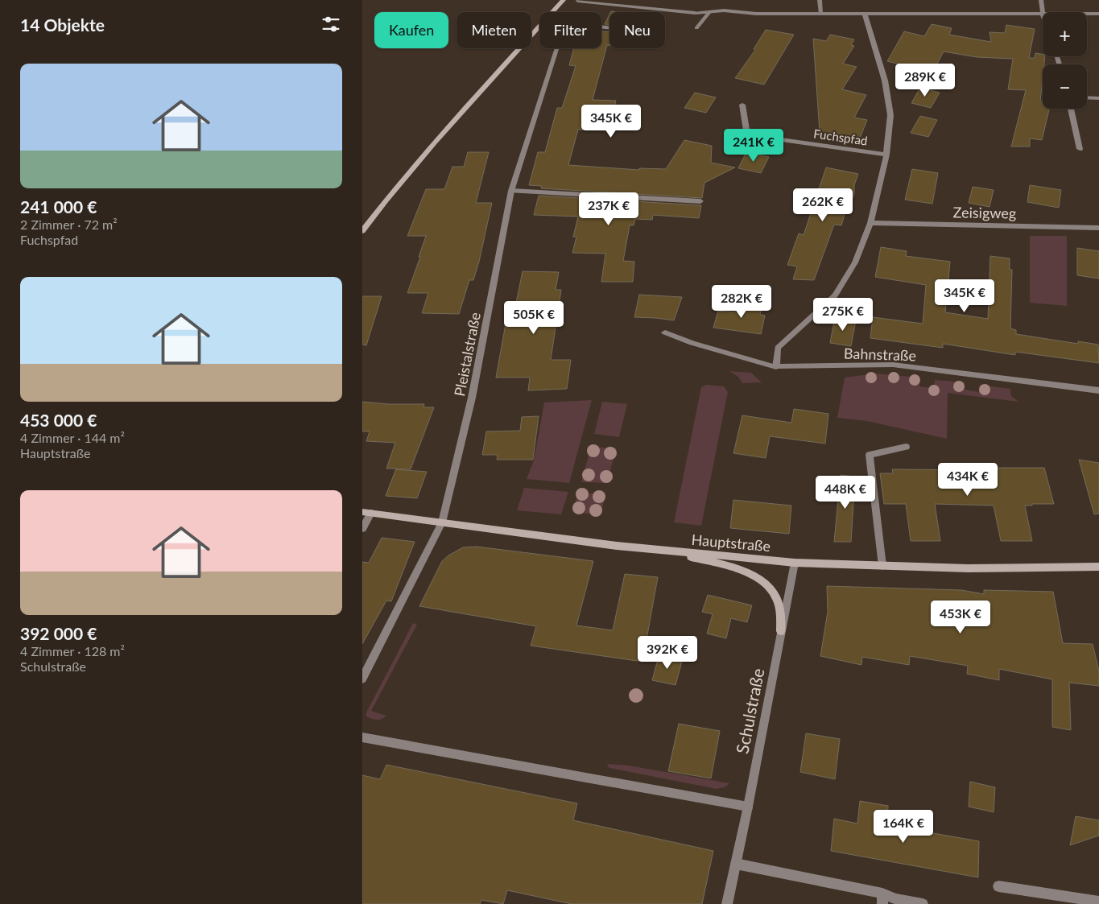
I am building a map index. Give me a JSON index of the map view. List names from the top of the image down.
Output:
{
  "streets": {
    "main road": ["Hauptstraße"],
    "street": [
      "Fuchspfad",
      "Zeisigweg",
      "Pleistalstraße",
      "Bahnstraße",
      "Schulstraße"
    ]
  },
  "crossings": [
    ["Pleistalstraße", "Hauptstraße"],
    ["Hauptstraße", "Schulstraße"]
  ],
  "page": {
    "heading": "14 Objekte",
    "map_buttons": ["+", "−"],
    "chip": [
      "Kaufen",
      "Mieten",
      "Filter",
      "Neu"
    ],
    "list": [
      {
        "name": "241 000 €",
        "note": "2 Zimmer · 72 m² · Fuchspfad"
      },
      {
        "name": "453 000 €",
        "note": "4 Zimmer · 144 m² · Hauptstraße"
      },
      {
        "name": "392 000 €",
        "note": "4 Zimmer · 128 m² · Schulstraße"
      }
    ],
    "price": [
      "289K €",
      "345K €",
      "241K €",
      "262K €",
      "237K €",
      "345K €",
      "282K €",
      "275K €",
      "505K €",
      "434K €",
      "448K €",
      "453K €",
      "392K €",
      "164K €"
    ]
  }
}
